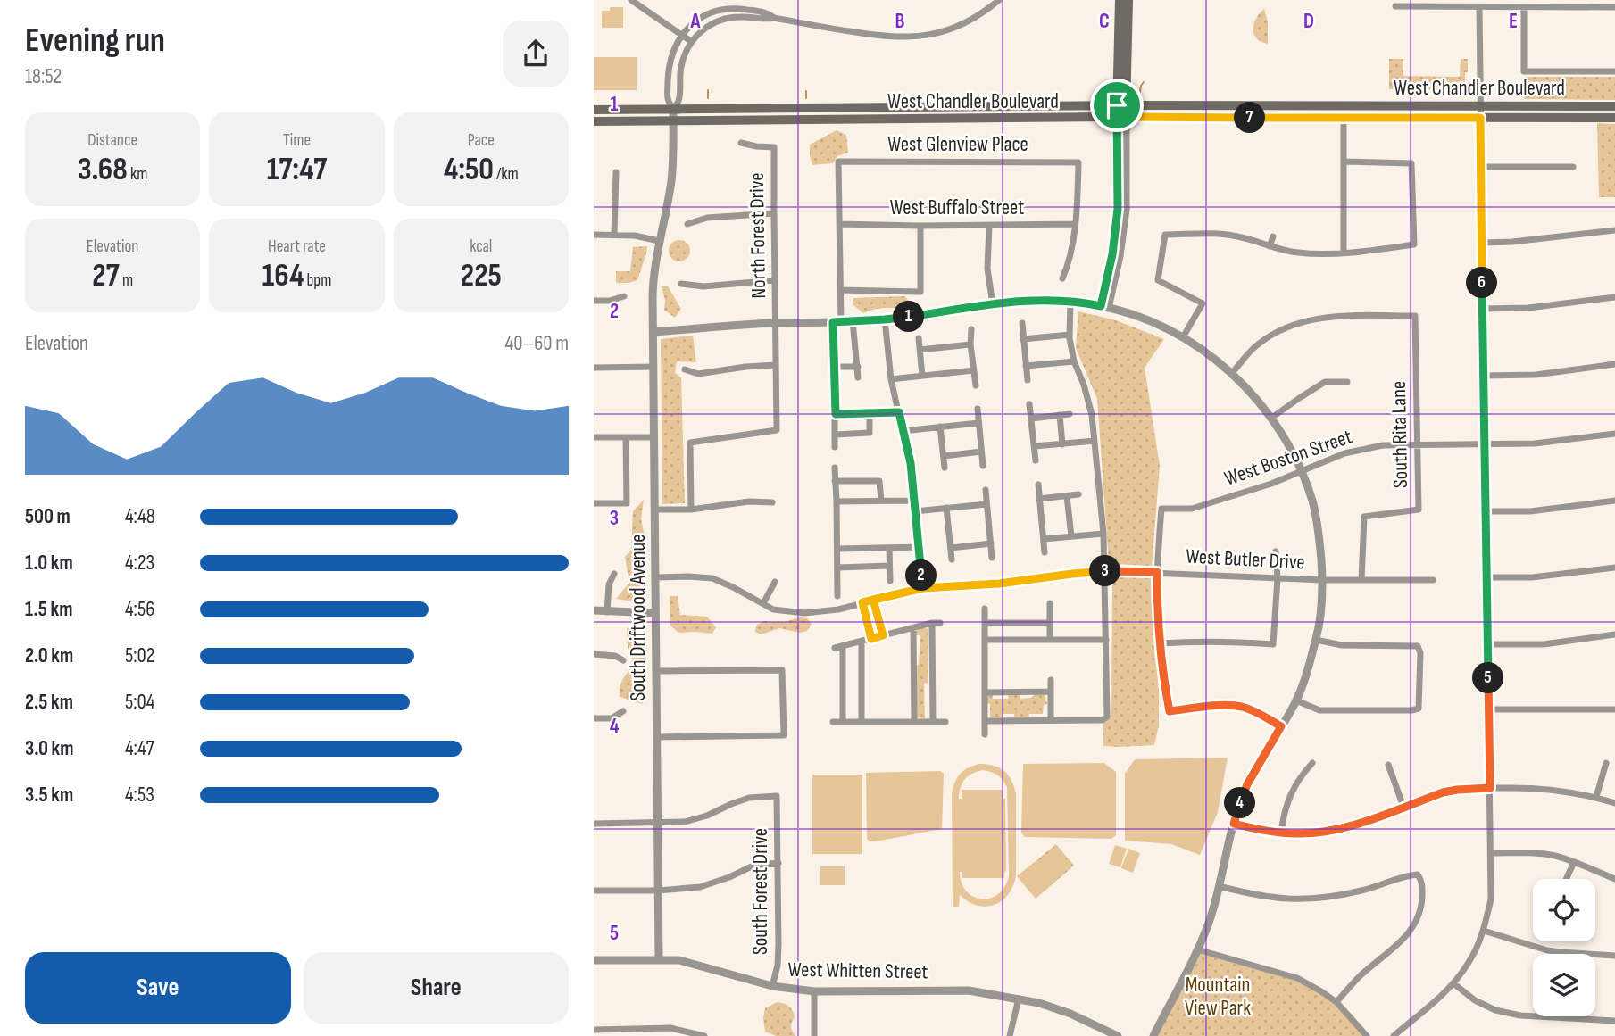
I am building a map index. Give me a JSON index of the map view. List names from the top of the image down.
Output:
{
  "streets": {
    "main road": ["West Chandler Boulevard"],
    "street": [
      "West Glenview Place",
      "West Buffalo Street",
      "North Forest Drive",
      "South Rita Lane",
      "West Boston Street",
      "West Butler Drive",
      "South Driftwood Avenue",
      "South Forest Drive",
      "West Whitten Street"
    ]
  },
  "crossings": [
    ["West Chandler Boulevard", "South Driftwood Avenue"],
    ["West Glenview Place", "West Buffalo Street"],
    ["South Rita Lane", "West Boston Street"],
    ["South Rita Lane", "West Butler Drive"],
    ["West Boston Street", "West Butler Drive"],
    ["West Butler Drive", "South Driftwood Avenue"],
    ["South Driftwood Avenue", "South Forest Drive"],
    ["South Driftwood Avenue", "West Whitten Street"],
    ["South Forest Drive", "West Whitten Street"]
  ],
  "parks": ["Mountain View Park"],
  "page": {
    "heading": ["Evening run", "18:52"],
    "pins": [
      "7",
      "6",
      "1",
      "3",
      "2",
      "5",
      "4"
    ],
    "stats": [
      ["Distance", "3.68 km"],
      ["Time", "17:47"],
      ["Pace", "4:50 /km"],
      ["Elevation", "27 m"],
      ["Heart rate", "164 bpm"],
      ["kcal", "225"]
    ],
    "chart": ["Elevation", "40–60 m"],
    "list": [
      {
        "name": "500 m",
        "note": "4:48"
      },
      {
        "name": "1.0 km",
        "note": "4:23"
      },
      {
        "name": "1.5 km",
        "note": "4:56"
      },
      {
        "name": "2.0 km",
        "note": "5:02"
      },
      {
        "name": "2.5 km",
        "note": "5:04"
      },
      {
        "name": "3.0 km",
        "note": "4:47"
      },
      {
        "name": "3.5 km",
        "note": "4:53"
      }
    ],
    "buttons": ["Save", "Share"]
  },
  "grid": {
    "columns": [
      "A",
      "B",
      "C",
      "D",
      "E"
    ],
    "rows": [
      "1",
      "2",
      "3",
      "4",
      "5"
    ]
  }
}
